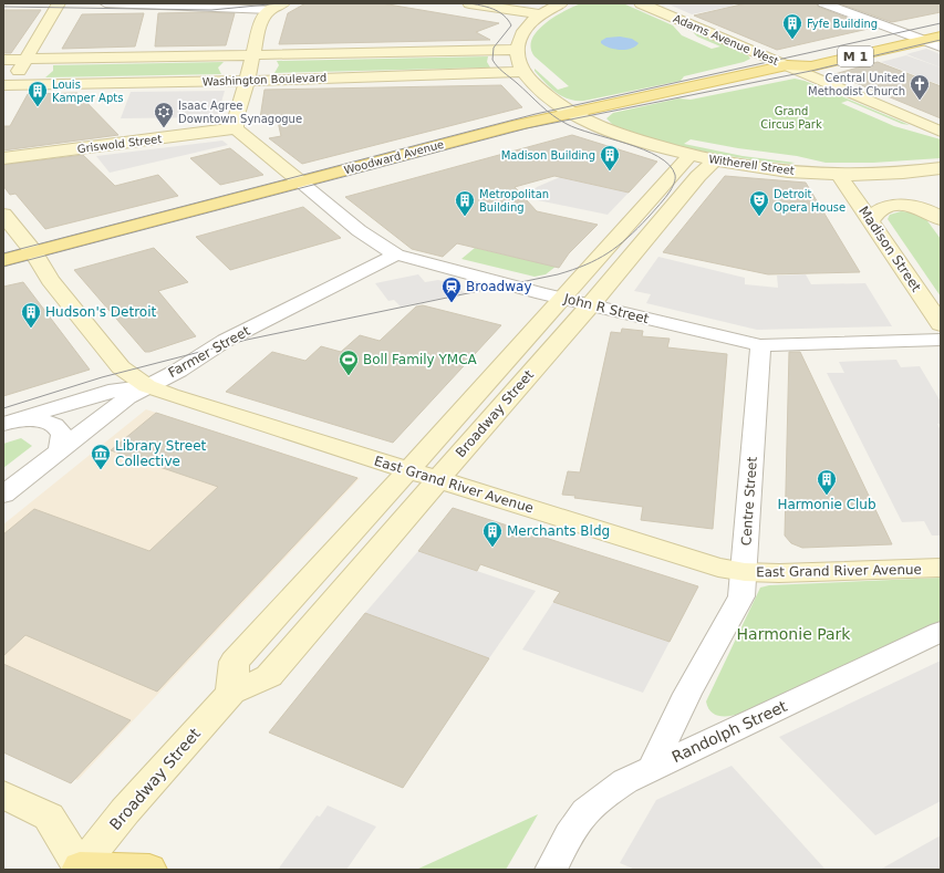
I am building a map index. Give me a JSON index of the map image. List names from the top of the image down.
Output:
{
  "streets": {
    "main road": ["M 1", "Woodward Avenue"],
    "street": [
      "Adams Avenue West",
      "Washington Boulevard",
      "Griswold Street",
      "Witherell Street",
      "Madison Street",
      "John R Street",
      "Farmer Street",
      "Broadway Street",
      "East Grand River Avenue",
      "Centre Street",
      "Randolph Street"
    ]
  },
  "crossings": [
    ["Adams Avenue West", "Woodward Avenue"],
    ["Washington Boulevard", "Witherell Street"],
    ["Woodward Avenue", "Witherell Street"],
    ["Woodward Avenue", "John R Street"],
    ["Woodward Avenue", "East Grand River Avenue"],
    ["Witherell Street", "Madison Street"],
    ["Witherell Street", "Broadway Street"],
    ["John R Street", "Farmer Street"],
    ["John R Street", "Broadway Street"],
    ["John R Street", "Centre Street"],
    ["Farmer Street", "East Grand River Avenue"],
    ["Broadway Street", "East Grand River Avenue"],
    ["East Grand River Avenue", "Centre Street"],
    ["Centre Street", "Randolph Street"]
  ],
  "parks": ["Grand Circus Park", "Harmonie Park"],
  "places": {
    "building": [
      "Fyfe Building",
      "Louis Kamper Apts",
      "Madison Building",
      "Metropolitan Building",
      "Hudson's Detroit",
      "Harmonie Club",
      "Merchants Bldg"
    ],
    "church": ["Central United Methodist Church"],
    "synagogue": ["Isaac Agree Downtown Synagogue"],
    "theatre": ["Detroit Opera House"],
    "station": ["Broadway"],
    "sports": ["Boll Family YMCA"],
    "museum": ["Library Street Collective"]
  }
}
